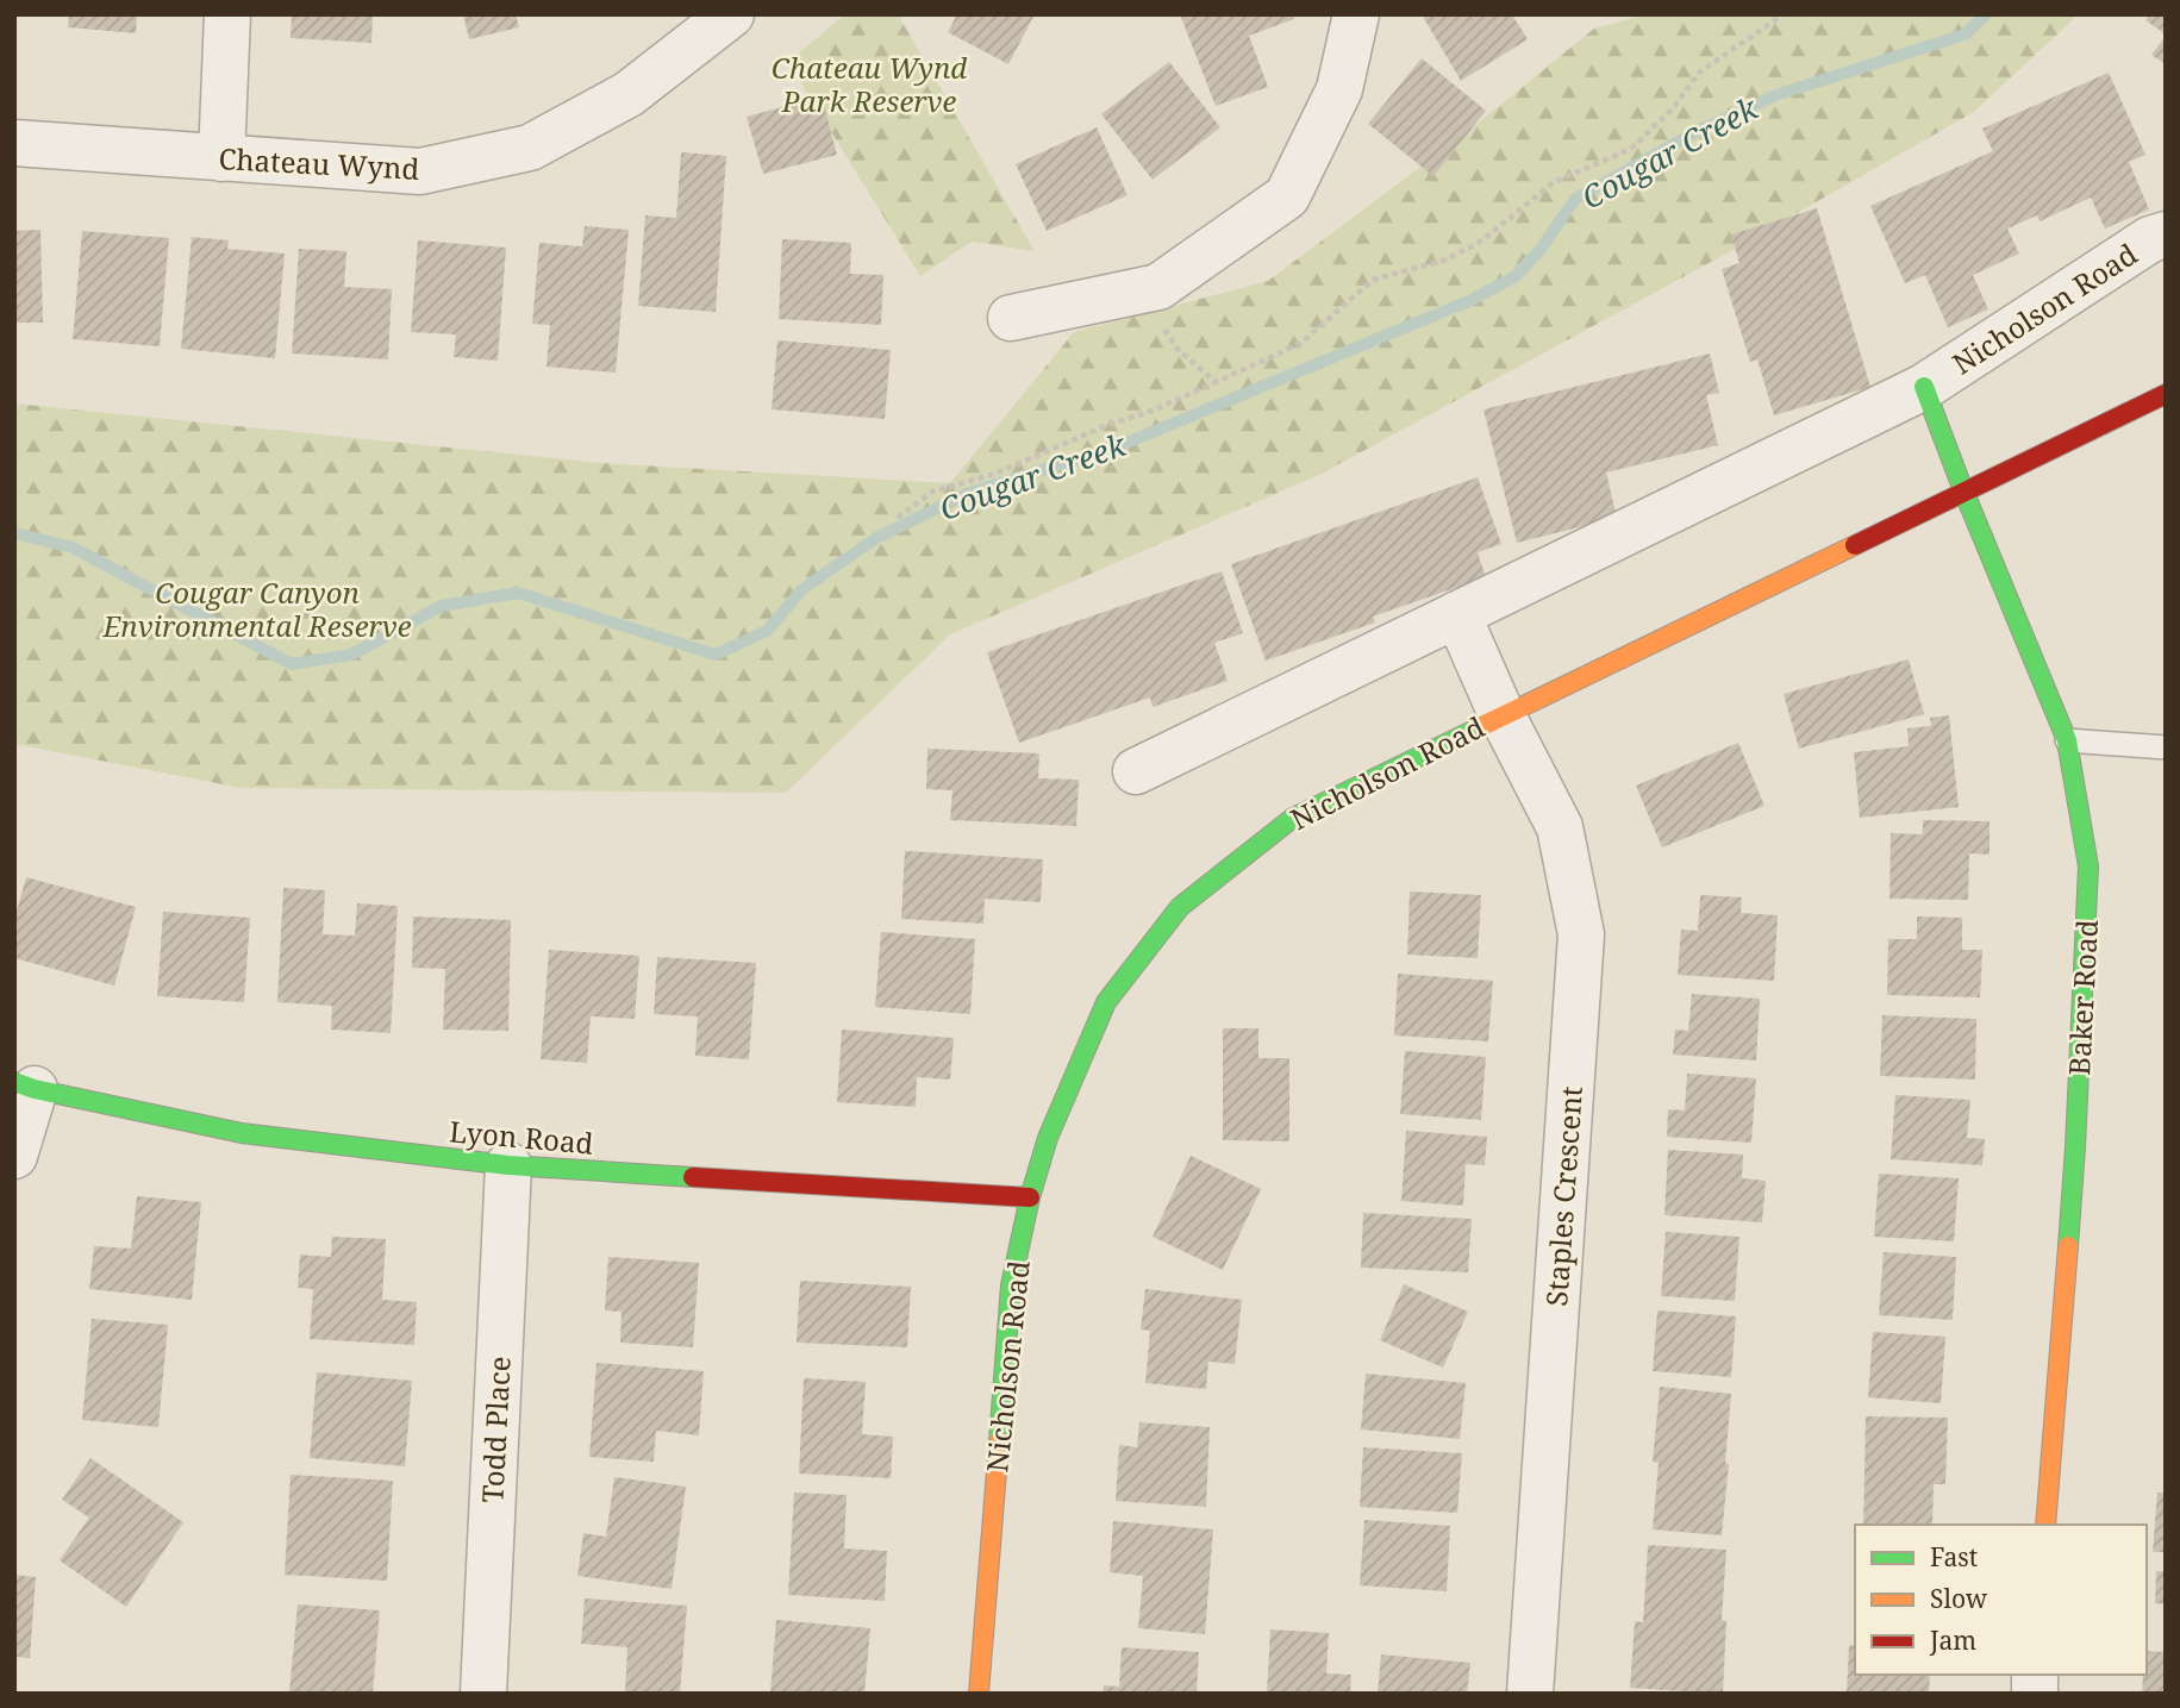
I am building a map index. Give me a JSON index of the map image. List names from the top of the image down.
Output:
{
  "streets": {
    "street": [
      "Chateau Wynd",
      "Nicholson Road",
      "Baker Road",
      "Lyon Road",
      "Staples Crescent",
      "Todd Place"
    ]
  },
  "crossings": [
    ["Nicholson Road", "Baker Road"],
    ["Nicholson Road", "Lyon Road"],
    ["Nicholson Road", "Staples Crescent"],
    ["Lyon Road", "Todd Place"]
  ],
  "water": ["Cougar Creek"],
  "parks": ["Chateau Wynd Park Reserve", "Cougar Canyon Environmental Reserve"],
  "legend": ["Fast", "Slow", "Jam"]
}
